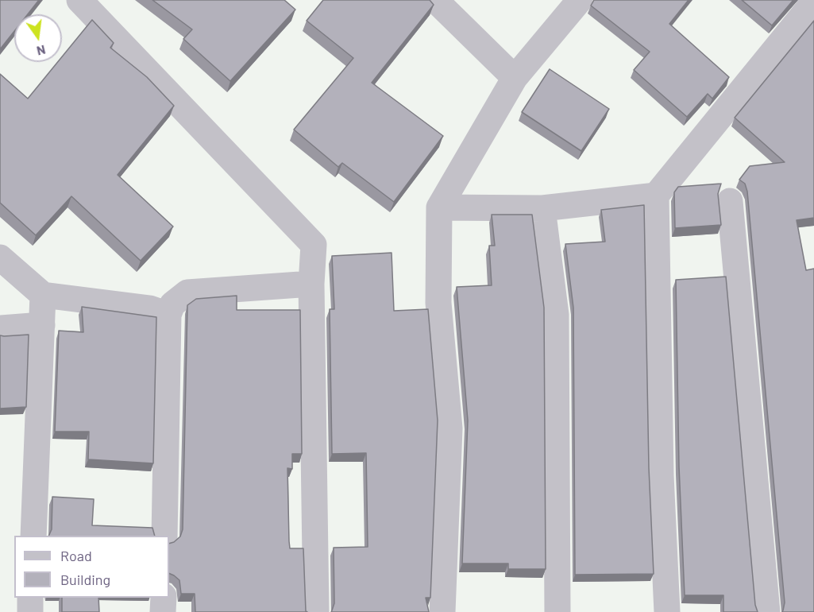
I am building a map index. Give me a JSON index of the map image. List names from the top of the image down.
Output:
{
  "legend": ["Road", "Building"],
  "north": "bottom"
}
